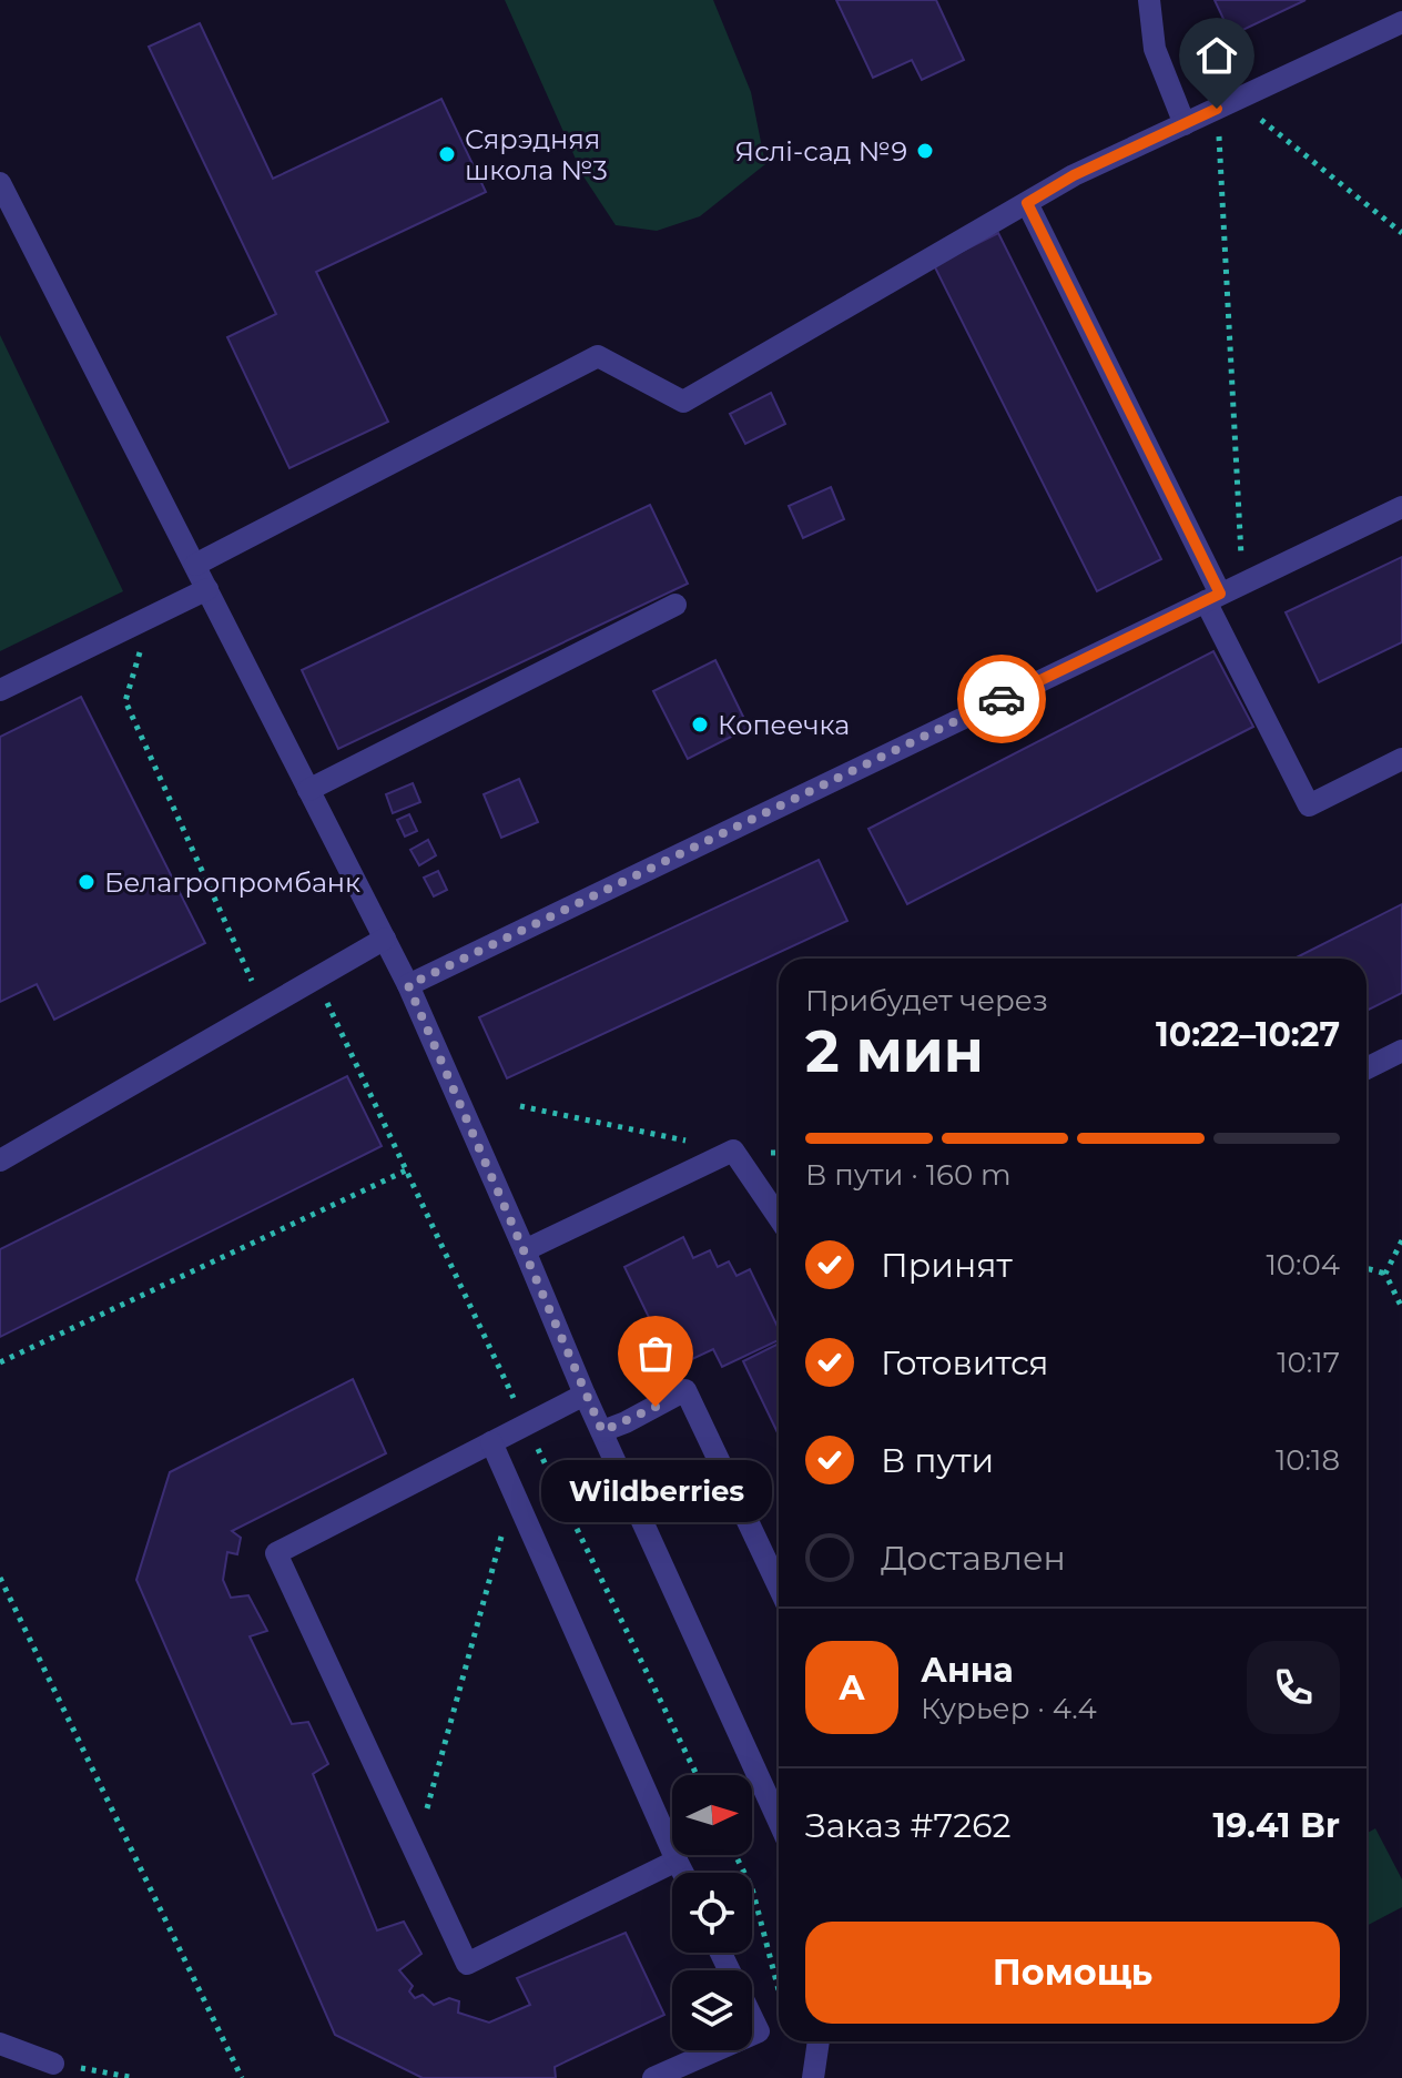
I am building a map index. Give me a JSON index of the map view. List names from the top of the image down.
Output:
{
  "places": [
    "Яслі-сад №9",
    "Сярэдняя школа №3",
    "Копеечка",
    "Белагропромбанк",
    "Wildberries"
  ],
  "north": "right",
  "page": {
    "heading": ["2 мин", "Прибудет через", "10:22–10:27"],
    "panel": [
      "Анна",
      "Курьер · 4.4",
      "Заказ #7262",
      "19.41 Br"
    ],
    "bar": "В пути · 160 m",
    "list": [
      ["Принят", "10:04"],
      ["Готовится", "10:17"],
      ["В пути", "10:18"],
      "Доставлен"
    ],
    "bubble": "Wildberries",
    "round": "А",
    "buttons": "Помощь"
  }
}
